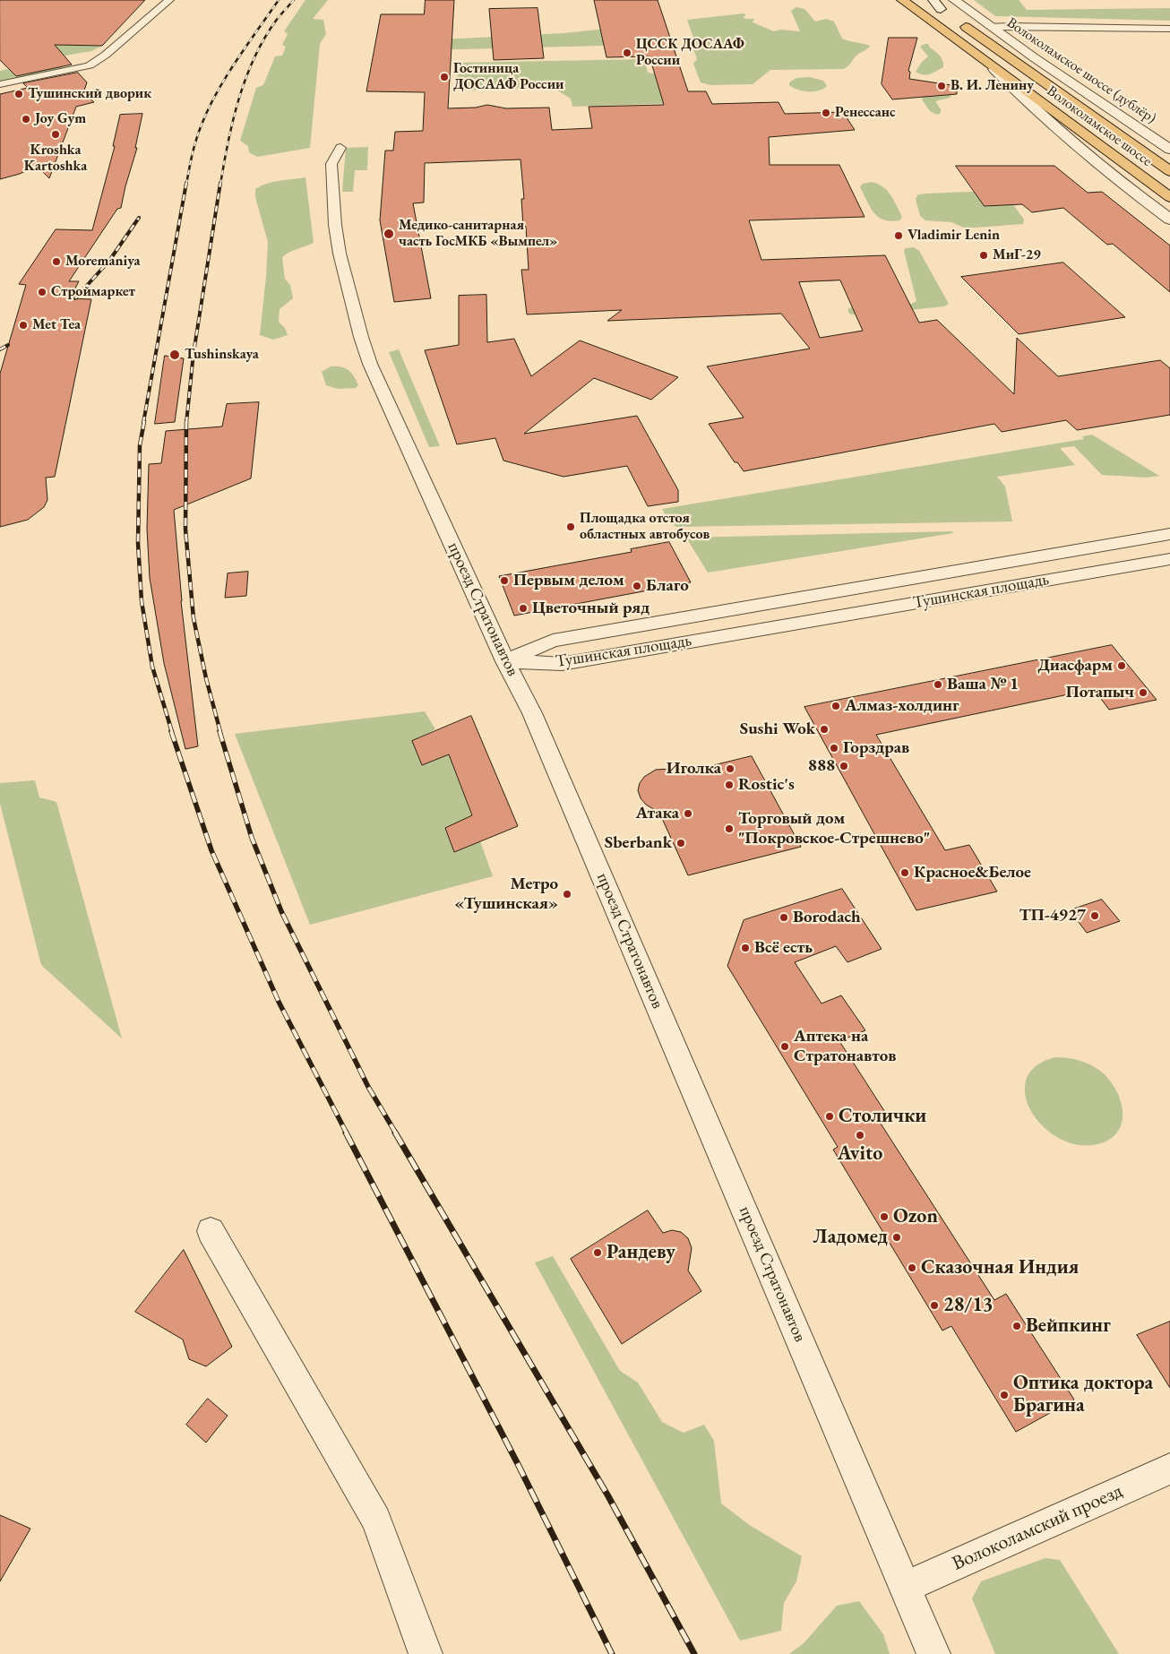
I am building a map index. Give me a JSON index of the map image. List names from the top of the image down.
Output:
{
  "streets": {
    "main road": ["Волоколамское шоссе"],
    "street": [
      "Волоколамское шоссе (дублёр)",
      "Тушинская площадь",
      "проезд Стратонавтов",
      "Волоколамский проезд"
    ]
  },
  "crossings": [
    ["Тушинская площадь", "проезд Стратонавтов"],
    ["проезд Стратонавтов", "Волоколамский проезд"]
  ],
  "places": [
    "ЦССК ДОСААФ России",
    "Гостиница ДОСААФ России",
    "В. И. Ленину",
    "Тушинский дворик",
    "Ренессанс",
    "Joy Gym",
    "Kroshka Kartoshka",
    "Медико-санитарная часть ГосМКБ «Вымпел»",
    "Vladimir Lenin",
    "МиГ-29",
    "Moremaniya",
    "Строймаркет",
    "Met Tea",
    "Tushinskaya",
    "Площадка отстоя областных автобусов",
    "Первым делом",
    "Благо",
    "Цветочный ряд",
    "Диасфарм",
    "Ваша № 1",
    "Потапыч",
    "Алмаз-холдинг",
    "Sushi Wok",
    "Горздрав",
    "888",
    "Иголка",
    "Rostic's",
    "Атака",
    "Торговый дом \"Покровское-Стрешнево\"",
    "Sberbank",
    "Красное&Белое",
    "Метро «Тушинская»",
    "ТП-4927",
    "Borodach",
    "Всё есть",
    "Аптека на Стратонавтов",
    "Столички",
    "Avito",
    "Ozon",
    "Ладомед",
    "Рандеву",
    "Сказочная Индия",
    "28/13",
    "Вейпкинг",
    "Оптика доктора Брагина"
  ]
}
